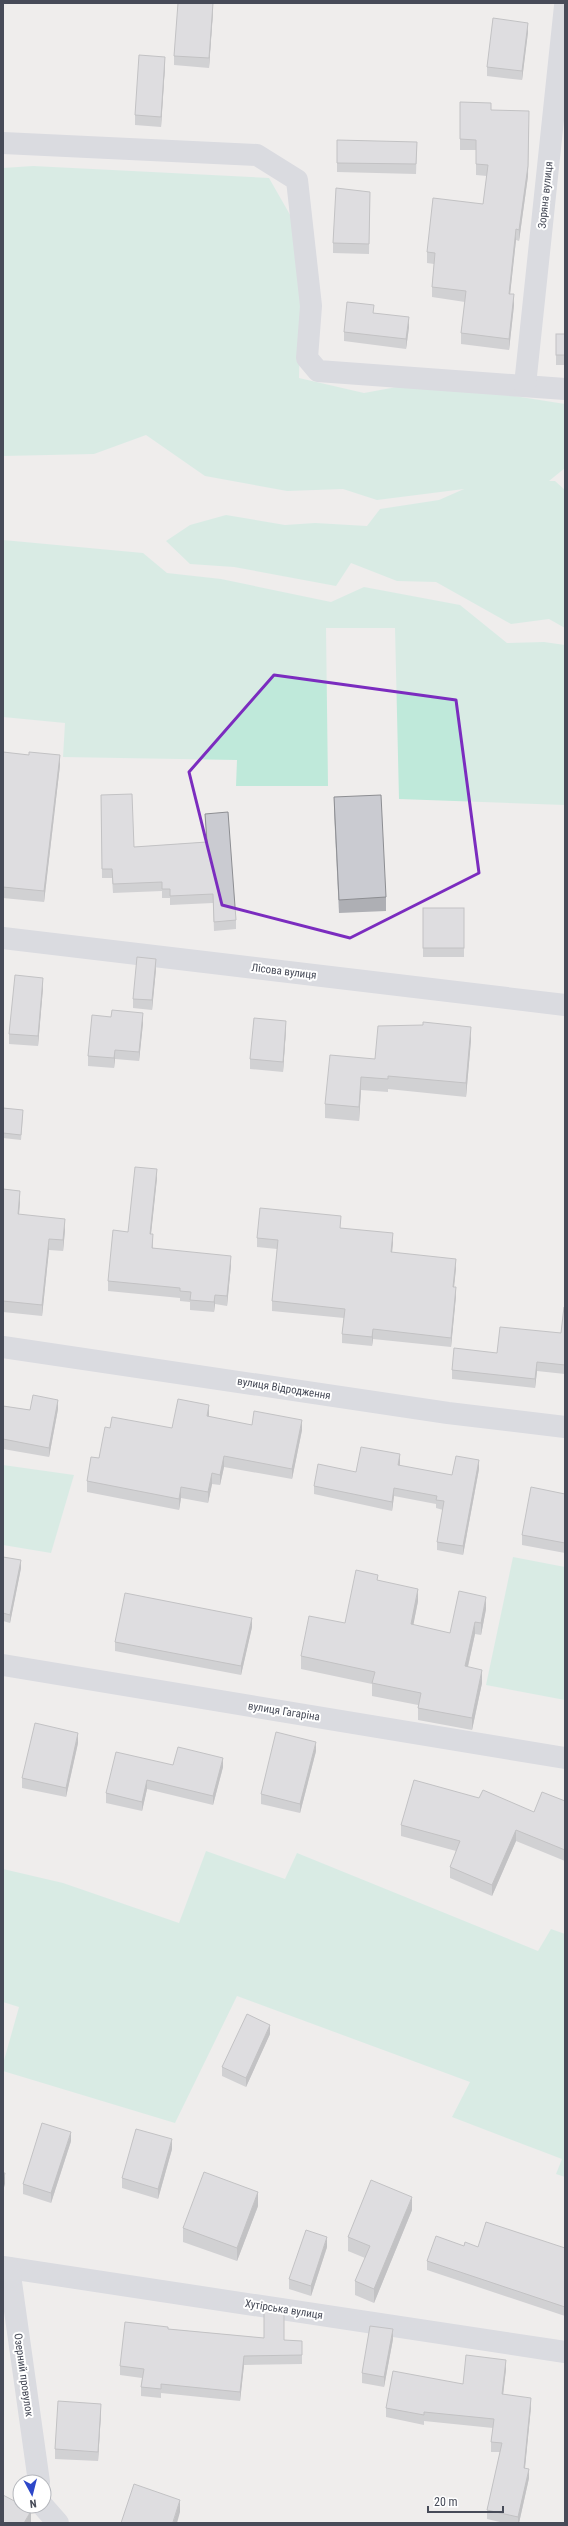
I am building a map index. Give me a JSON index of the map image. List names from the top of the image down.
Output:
{
  "streets": {
    "street": [
      "Зоряна вулиця",
      "Лісова вулиця",
      "вулиця Відродження",
      "вулиця Гагаріна",
      "Хутірська вулиця",
      "Озерний провулок"
    ]
  },
  "crossings": [
    ["Хутірська вулиця", "Озерний провулок"]
  ],
  "scale_bar": "20 m",
  "north": "bottom"
}
